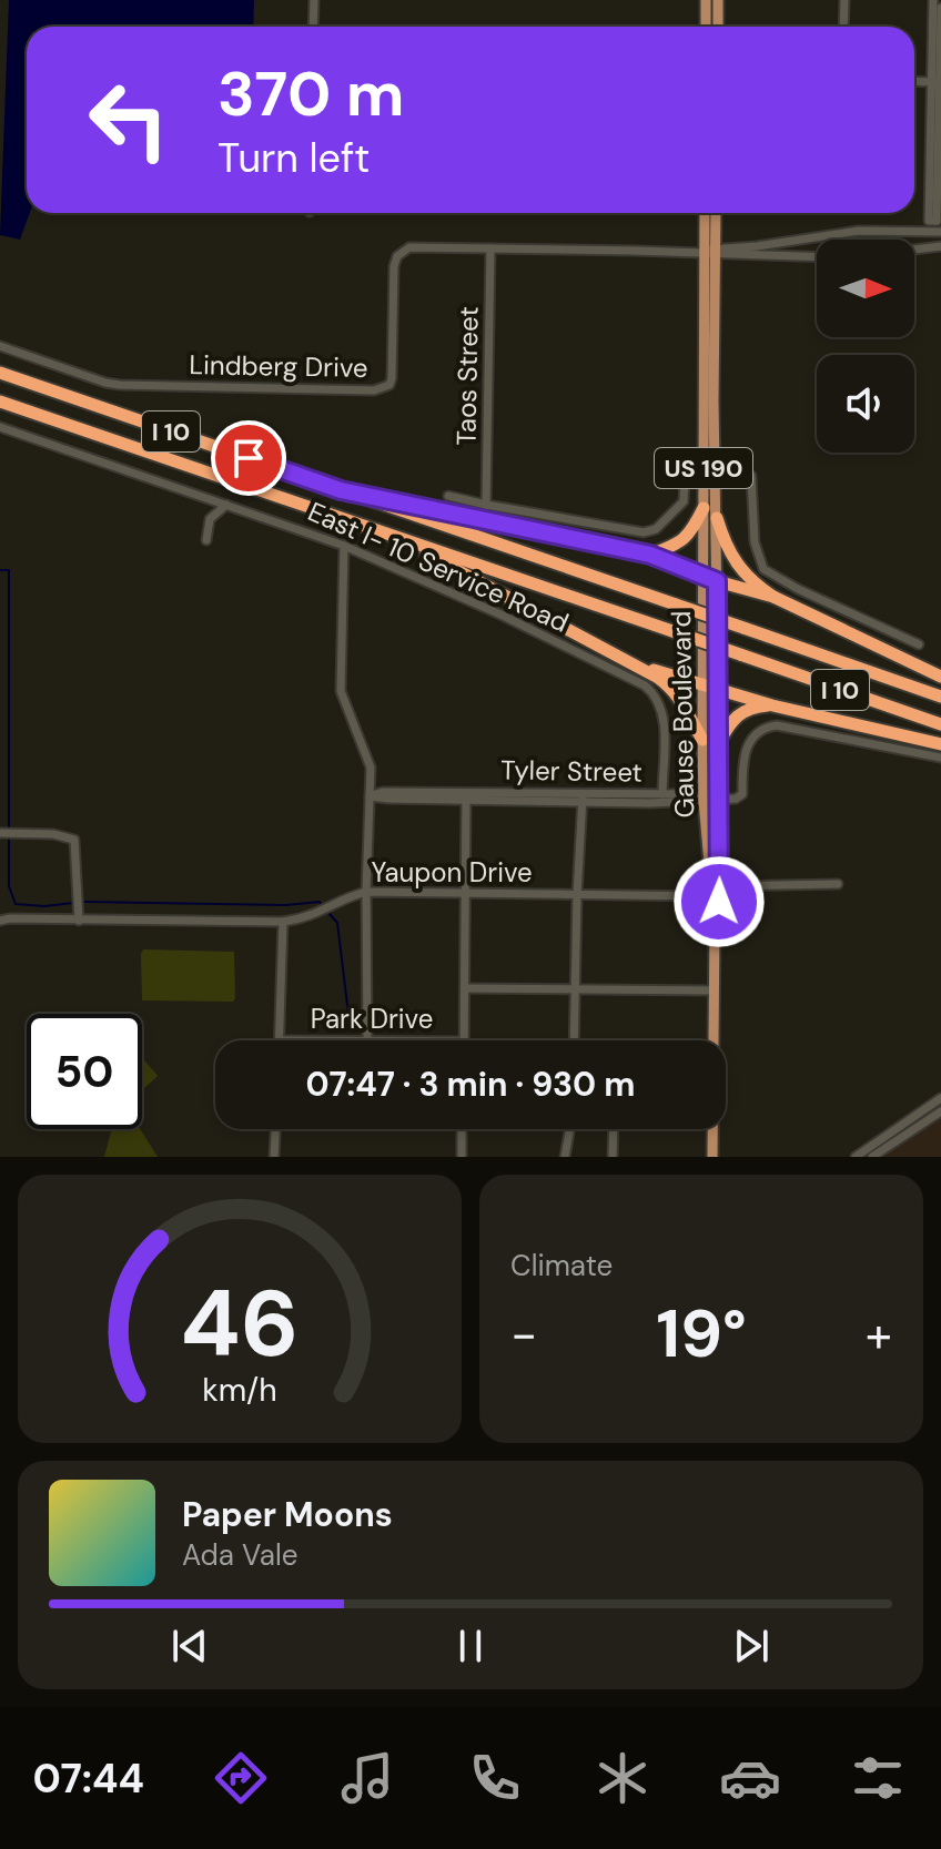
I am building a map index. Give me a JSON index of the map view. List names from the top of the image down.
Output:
{
  "streets": {
    "highway": ["I 10"],
    "main road": ["US 190", "Gause Boulevard"],
    "street": [
      "Lindberg Drive",
      "Taos Street",
      "East I- 10 Service Road",
      "Tyler Street",
      "Yaupon Drive"
    ]
  },
  "crossings": [
    ["Lindberg Drive", "Taos Street"],
    ["Lindberg Drive", "Gause Boulevard"],
    ["East I- 10 Service Road", "Tyler Street"],
    ["Gause Boulevard", "Tyler Street"],
    ["Gause Boulevard", "Yaupon Drive"]
  ],
  "north": "right",
  "page": {
    "turn": ["370 m", "Turn left"],
    "limit": "50",
    "trip": "07:47 · 3 min · 930 m",
    "tile": "Climate",
    "heat": ["−", "19°", "+"],
    "song": ["Paper Moons", "Ada Vale"],
    "tabs": "07:44",
    "gauge": ["46", "km/h"]
  }
}
